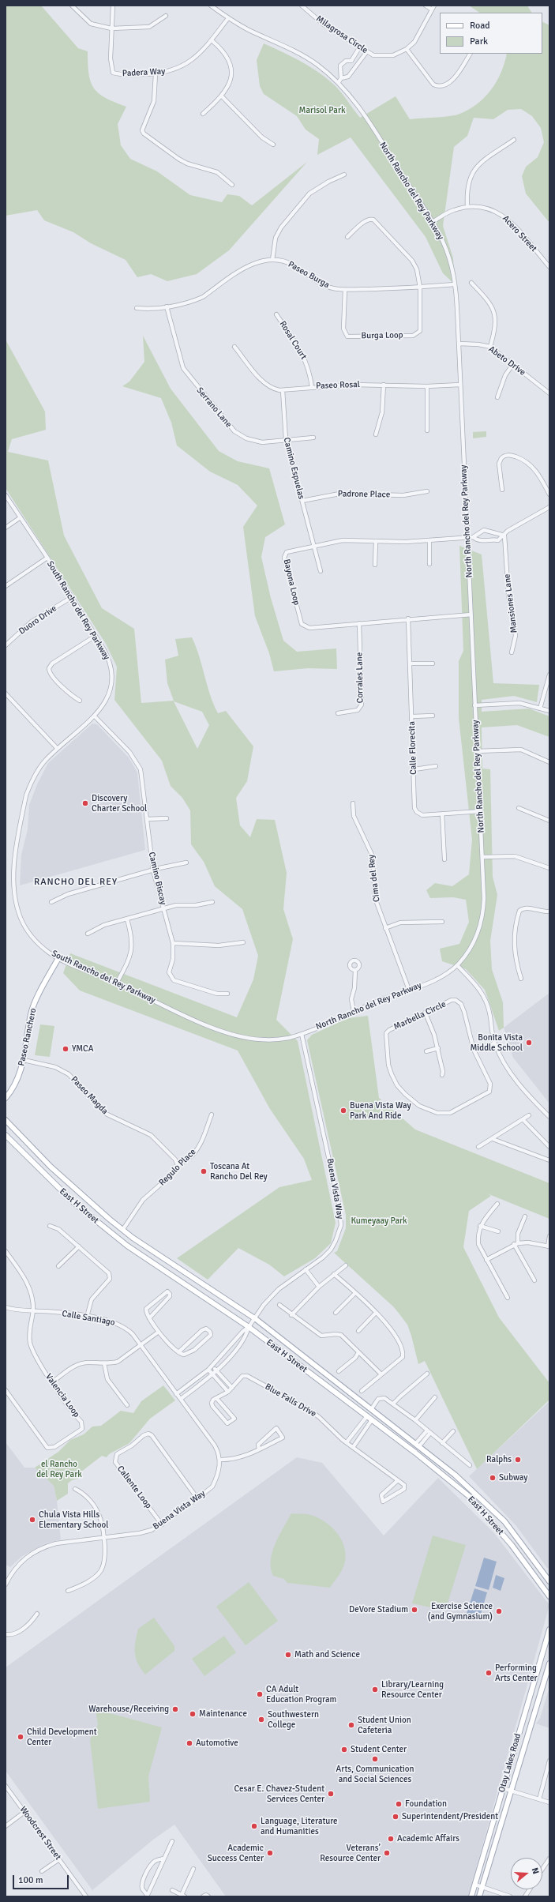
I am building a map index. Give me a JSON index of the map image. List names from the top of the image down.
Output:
{
  "streets": {
    "main road": ["Paseo Ranchero", "East H Street", "Otay Lakes Road"],
    "street": [
      "Milagrosa Circle",
      "Padera Way",
      "North Rancho del Rey Parkway",
      "Acero Street",
      "Paseo Burga",
      "Burga Loop",
      "Rosal Court",
      "Abeto Drive",
      "Paseo Rosal",
      "Serrano Lane",
      "Camino Espuelas",
      "Padrone Place",
      "Bayona Loop",
      "Mansiones Lane",
      "South Rancho del Rey Parkway",
      "Duoro Drive",
      "Corrales Lane",
      "Calle Florecita",
      "Camino Biscay",
      "Cima del Rey",
      "Marbella Circle",
      "Paseo Magda",
      "Regulo Place",
      "Buena Vista Way",
      "Calle Santiago",
      "Valencia Loop",
      "Blue Falls Drive",
      "Caliente Loop",
      "Woodcrest Street"
    ]
  },
  "crossings": [
    ["Padera Way", "North Rancho del Rey Parkway"],
    ["North Rancho del Rey Parkway", "Acero Street"],
    ["North Rancho del Rey Parkway", "Paseo Burga"],
    ["North Rancho del Rey Parkway", "Abeto Drive"],
    ["North Rancho del Rey Parkway", "Paseo Rosal"],
    ["North Rancho del Rey Parkway", "Bayona Loop"],
    ["North Rancho del Rey Parkway", "South Rancho del Rey Parkway"],
    ["North Rancho del Rey Parkway", "Calle Florecita"],
    ["North Rancho del Rey Parkway", "Cima del Rey"],
    ["North Rancho del Rey Parkway", "Buena Vista Way"],
    ["Paseo Burga", "Burga Loop"],
    ["Paseo Burga", "Serrano Lane"],
    ["Rosal Court", "Paseo Rosal"],
    ["Paseo Rosal", "Camino Espuelas"],
    ["Serrano Lane", "Camino Espuelas"],
    ["Camino Espuelas", "Padrone Place"],
    ["Camino Espuelas", "Bayona Loop"],
    ["Bayona Loop", "Mansiones Lane"],
    ["Bayona Loop", "Corrales Lane"],
    ["Bayona Loop", "Calle Florecita"],
    ["South Rancho del Rey Parkway", "Duoro Drive"],
    ["South Rancho del Rey Parkway", "Camino Biscay"],
    ["South Rancho del Rey Parkway", "Paseo Ranchero"],
    ["South Rancho del Rey Parkway", "Buena Vista Way"],
    ["Paseo Ranchero", "Paseo Magda"],
    ["Paseo Magda", "Regulo Place"],
    ["Regulo Place", "East H Street"],
    ["Buena Vista Way", "East H Street"],
    ["Buena Vista Way", "Calle Santiago"],
    ["Buena Vista Way", "Caliente Loop"],
    ["Calle Santiago", "Valencia Loop"]
  ],
  "districts": ["RANCHO DEL REY"],
  "parks": ["Marisol Park", "Kumeyaay Park", "el Rancho del Rey Park"],
  "places": [
    "Discovery Charter School",
    "Bonita Vista Middle School",
    "YMCA",
    "Buena Vista Way Park And Ride",
    "Toscana At Rancho Del Rey",
    "Ralphs",
    "Subway",
    "Chula Vista Hills Elementary School",
    "DeVore Stadium",
    "Exercise Science (and Gymnasium)",
    "Math and Science",
    "Performing Arts Center",
    "Library/Learning Resource Center",
    "CA Adult Education Program",
    "Warehouse/Receiving",
    "Maintenance",
    "Southwestern College",
    "Student Union Cafeteria",
    "Child Development Center",
    "Automotive",
    "Student Center",
    "Arts, Communication and Social Sciences",
    "Cesar E. Chavez-Student Services Center",
    "Foundation",
    "Superintendent/President",
    "Language, Literature and Humanities",
    "Academic Affairs",
    "Academic Success Center",
    "Veterans’ Resource Center"
  ],
  "legend": ["Road", "Park"],
  "scale_bar": "100 m",
  "north": "right"
}
